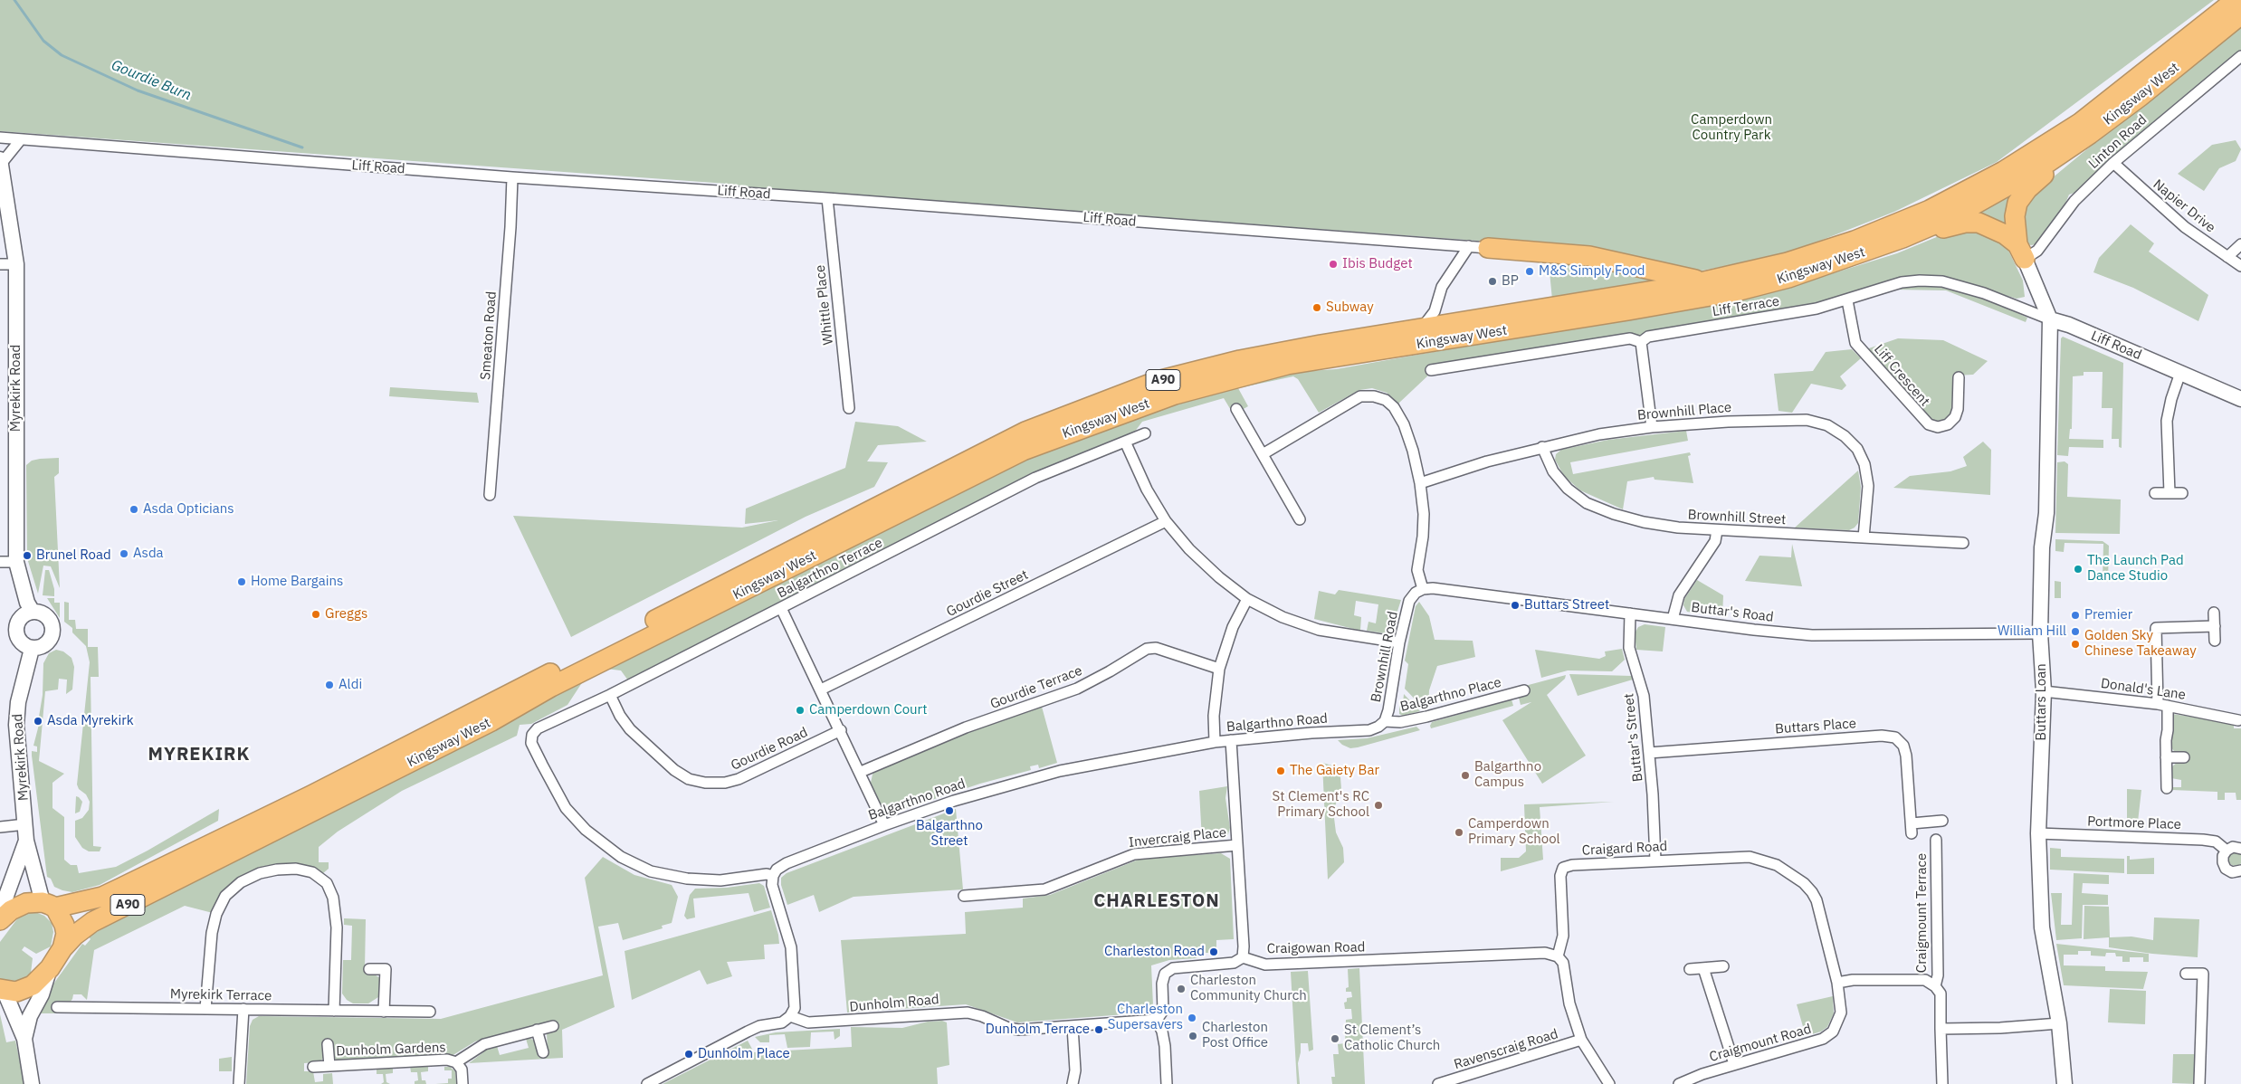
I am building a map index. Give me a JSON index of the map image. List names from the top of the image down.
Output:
{
  "streets": {
    "highway": ["Kingsway West", "A90"],
    "street": [
      "Linton Road",
      "Liff Road",
      "Napier Drive",
      "Whittle Place",
      "Liff Terrace",
      "Smeaton Road",
      "Liff Crescent",
      "Myrekirk Road",
      "Brownhill Place",
      "Brownhill Street",
      "Balgarthno Terrace",
      "Gourdie Street",
      "Buttar's Road",
      "Brownhill Road",
      "Gourdie Terrace",
      "Donald's Lane",
      "Balgarthno Place",
      "Buttars Loan",
      "Balgarthno Road",
      "Buttars Place",
      "Buttar's Street",
      "Gourdie Road",
      "Portmore Place",
      "Invercraig Place",
      "Craigard Road",
      "Craigmount Terrace",
      "Craigowan Road",
      "Myrekirk Terrace",
      "Dunholm Road",
      "Craigmount Road",
      "Dunholm Gardens",
      "Ravenscraig Road"
    ]
  },
  "crossings": [
    ["Linton Road", "Napier Drive"],
    ["Liff Road", "Whittle Place"],
    ["Liff Road", "Liff Terrace"],
    ["Liff Road", "Smeaton Road"],
    ["Liff Road", "Myrekirk Road"],
    ["Liff Road", "Buttars Loan"],
    ["Liff Terrace", "Liff Crescent"],
    ["Liff Terrace", "Buttars Loan"],
    ["Brownhill Place", "Brownhill Street"],
    ["Balgarthno Terrace", "Balgarthno Road"],
    ["Balgarthno Terrace", "Gourdie Road"],
    ["Buttar's Road", "Brownhill Road"],
    ["Buttar's Road", "Buttars Loan"],
    ["Buttar's Road", "Buttar's Street"],
    ["Brownhill Road", "Balgarthno Place"],
    ["Brownhill Road", "Balgarthno Road"],
    ["Donald's Lane", "Buttars Loan"],
    ["Balgarthno Place", "Balgarthno Road"],
    ["Buttars Loan", "Portmore Place"],
    ["Buttars Place", "Buttar's Street"],
    ["Buttar's Street", "Craigard Road"],
    ["Craigard Road", "Craigowan Road"],
    ["Craigard Road", "Craigmount Road"]
  ],
  "districts": ["MYREKIRK", "CHARLESTON"],
  "water": ["Gourdie Burn"],
  "parks": ["Camperdown Country Park"],
  "places": [
    "Ibis Budget",
    "M&S Simply Food",
    "BP",
    "Subway",
    "Asda Opticians",
    "Asda",
    "Brunel Road",
    "The Launch Pad Dance Studio",
    "Home Bargains",
    "Buttars Street",
    "Greggs",
    "Premier",
    "William Hill",
    "Golden Sky Chinese Takeaway",
    "Aldi",
    "Camperdown Court",
    "Asda Myrekirk",
    "The Gaiety Bar",
    "Balgarthno Campus",
    "St Clement's RC Primary School",
    "Balgarthno Street",
    "Camperdown Primary School",
    "Charleston Road",
    "Charleston Community Church",
    "Charleston Supersavers",
    "Dunholm Terrace",
    "Charleston Post Office",
    "St Clement’s Catholic Church",
    "Dunholm Place"
  ]
}
